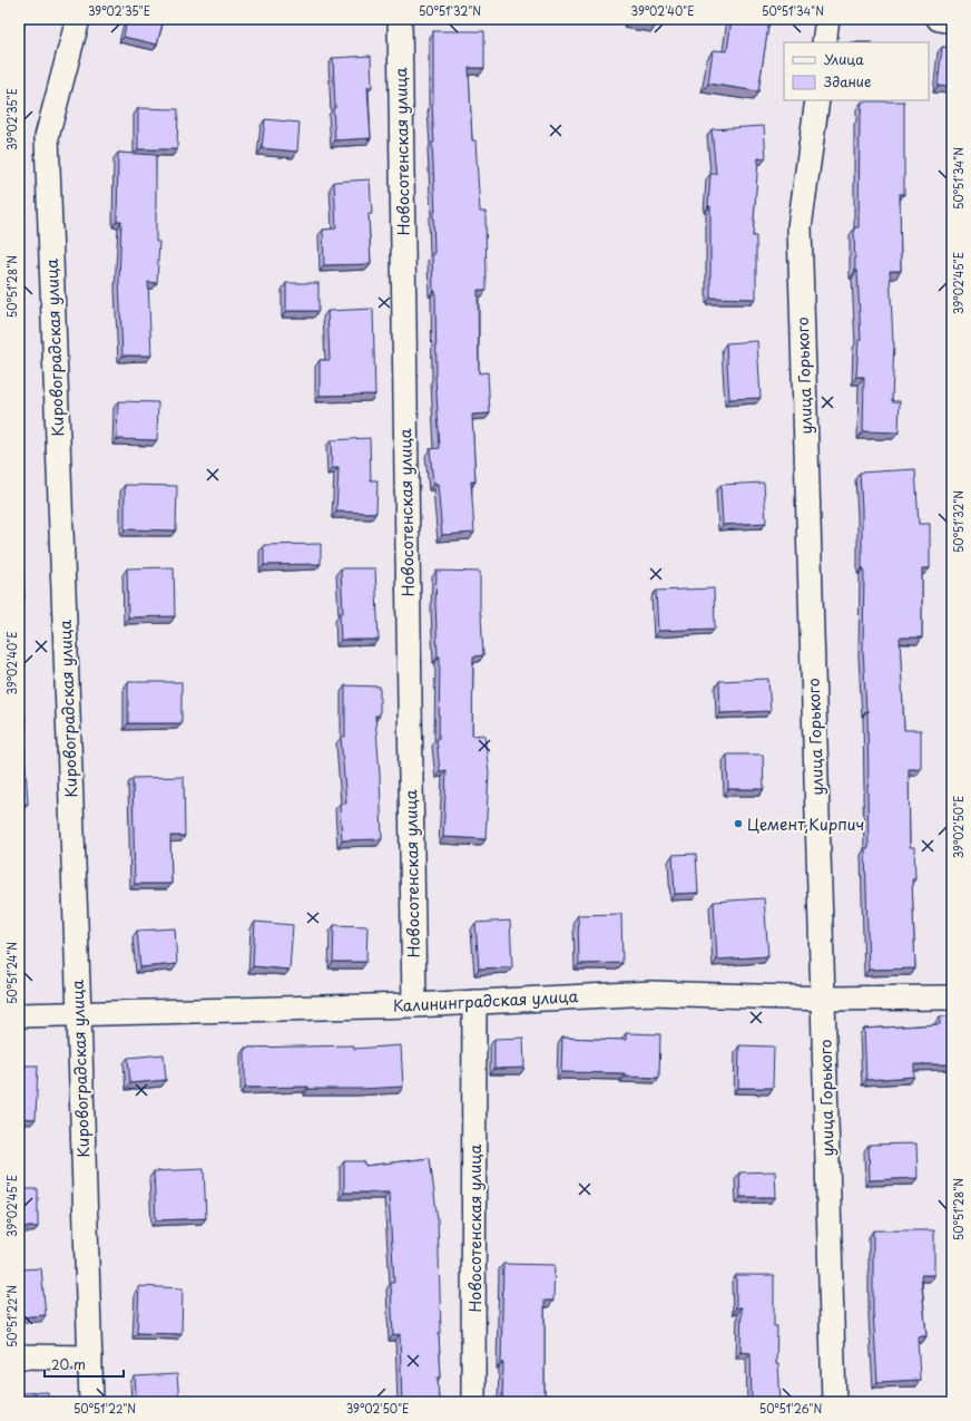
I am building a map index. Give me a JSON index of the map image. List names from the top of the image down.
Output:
{
  "streets": {
    "street": [
      "Новосотенская улица",
      "Кировоградская улица",
      "улица Горького",
      "Калининградская улица"
    ]
  },
  "crossings": [
    ["Новосотенская улица", "Калининградская улица"],
    ["Кировоградская улица", "Калининградская улица"],
    ["улица Горького", "Калининградская улица"]
  ],
  "places": ["Цемент,Кирпич"],
  "legend": ["Улица", "Здание"],
  "scale_bar": "20 m",
  "coordinates": [
    "39°02'35\"E",
    "50°51'32\"N",
    "39°02'40\"E",
    "50°51'34\"N",
    "39°02'45\"E",
    "50°51'28\"N",
    "39°02'50\"E",
    "50°51'24\"N",
    "50°51'22\"N",
    "50°51'26\"N"
  ]
}
